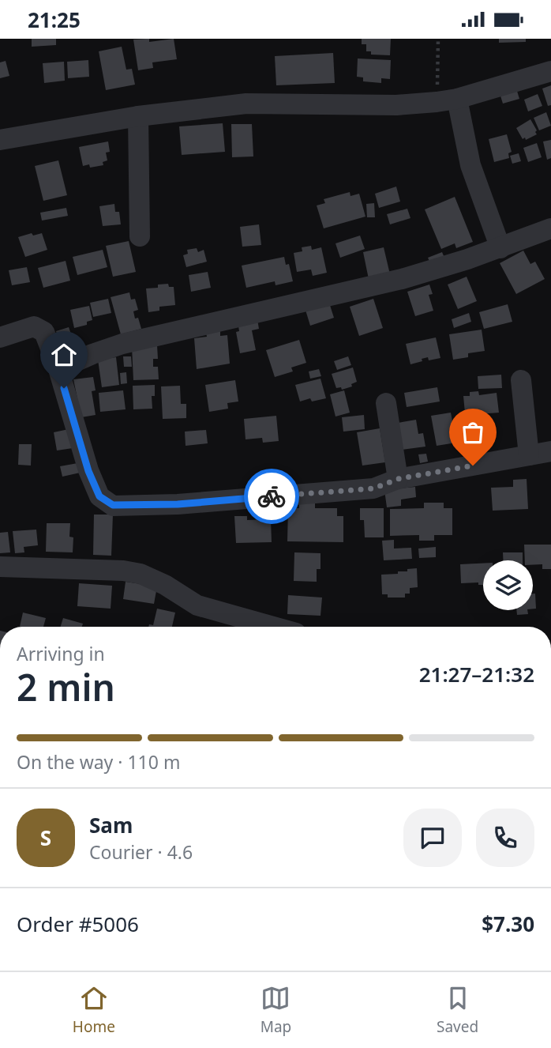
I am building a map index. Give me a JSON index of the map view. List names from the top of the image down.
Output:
{
  "page": {
    "status": "21:25",
    "heading": ["2 min", "Arriving in", "21:27–21:32"],
    "panel": [
      "Sam",
      "Courier · 4.6",
      "Order #5006",
      "$7.30"
    ],
    "bar": "On the way · 110 m",
    "round": "S",
    "tabs": ["Home", "Map", "Saved"]
  }
}
